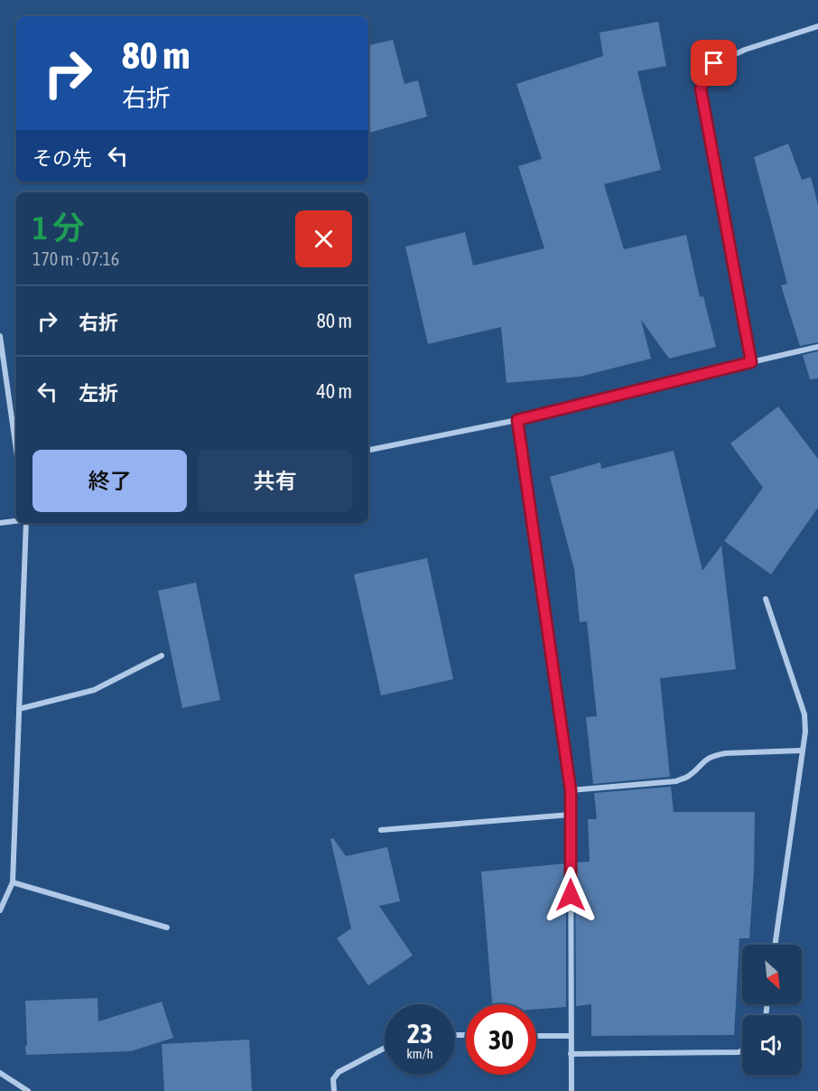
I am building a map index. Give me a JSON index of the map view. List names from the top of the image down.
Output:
{
  "north": "bottom right",
  "page": {
    "turn": ["80 m", "右折"],
    "then": "その先",
    "heading": ["1 分", "170 m · 07:16"],
    "list": [
      {
        "name": "右折",
        "value": "80 m"
      },
      {
        "name": "左折",
        "value": "40 m"
      }
    ],
    "buttons": ["終了", "共有"],
    "speed": "23 km/h",
    "limit": "30"
  }
}
